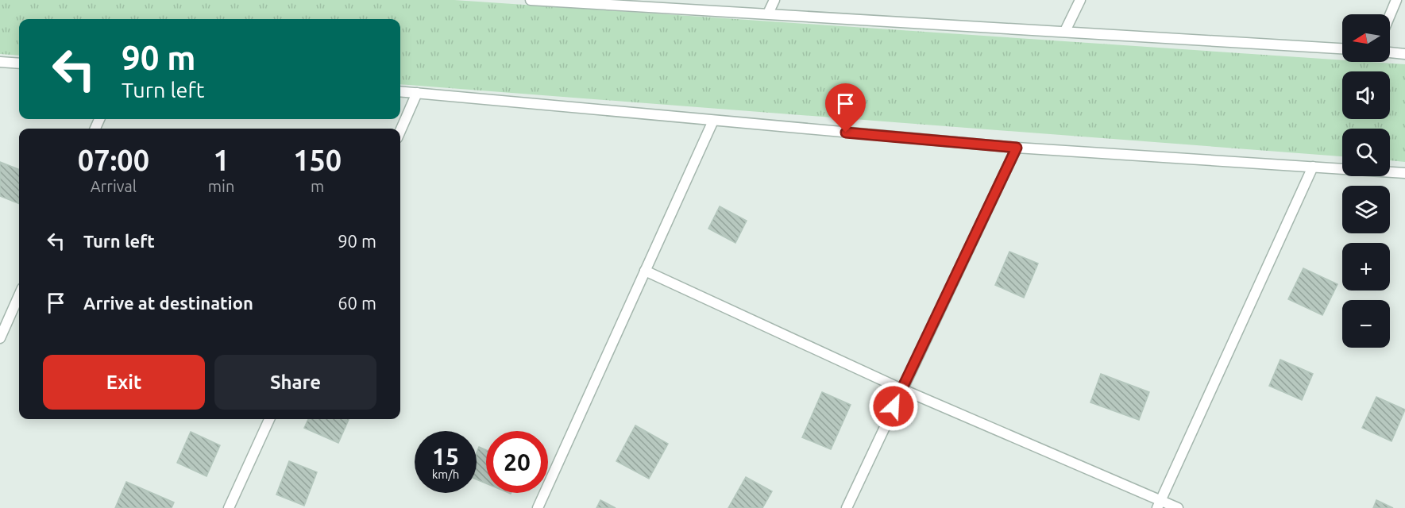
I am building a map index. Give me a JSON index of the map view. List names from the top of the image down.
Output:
{
  "north": "left",
  "page": {
    "map_buttons": ["+", "−"],
    "turn": ["90 m", "Turn left"],
    "eta": [
      "07:00",
      "Arrival",
      "1",
      "min",
      "150",
      "m"
    ],
    "list": [
      {
        "name": "Turn left",
        "value": "90 m"
      },
      {
        "name": "Arrive at destination",
        "value": "60 m"
      }
    ],
    "buttons": ["Exit", "Share"],
    "speed": "15 km/h",
    "limit": "20"
  }
}
